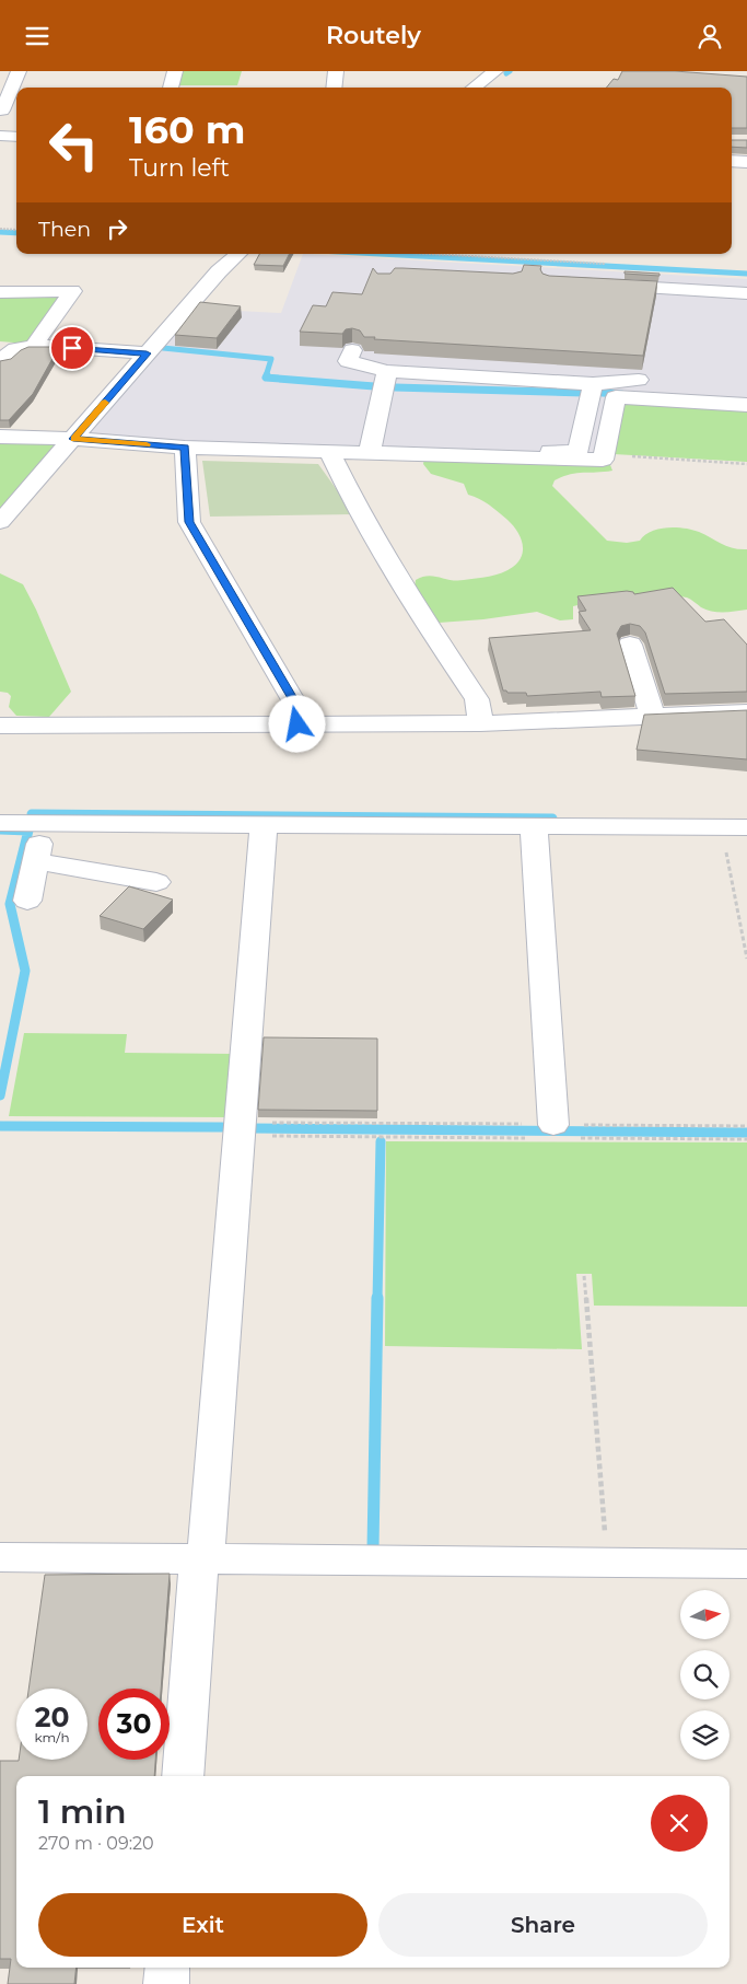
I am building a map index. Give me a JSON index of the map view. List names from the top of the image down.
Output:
{
  "north": "right",
  "page": {
    "header": "Routely",
    "turn": ["160 m", "Turn left"],
    "then": "Then",
    "speed": "20 km/h",
    "limit": "30",
    "heading": ["1 min", "270 m · 09:20"],
    "buttons": ["Exit", "Share"]
  }
}
